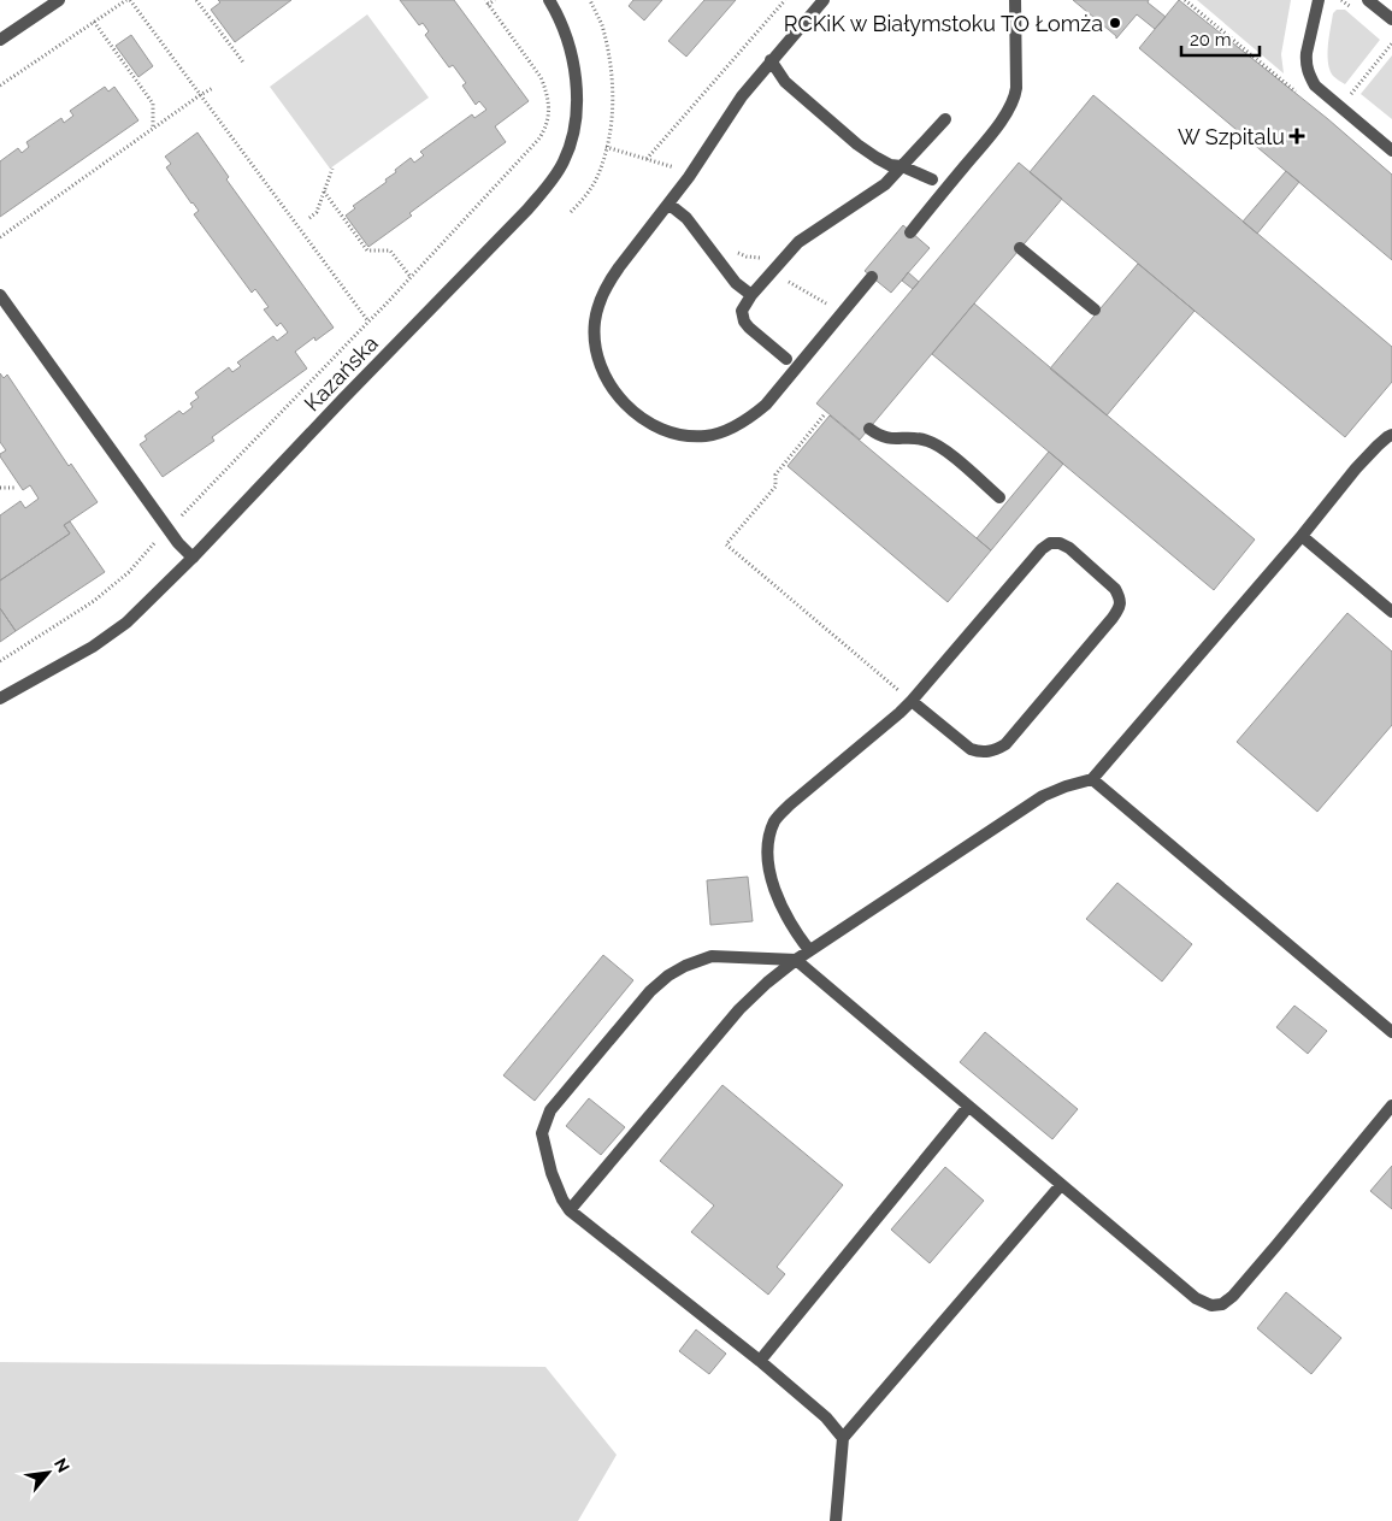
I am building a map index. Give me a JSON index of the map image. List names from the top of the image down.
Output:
{
  "streets": {
    "street": ["Kazańska"]
  },
  "places": {
    "other": ["RCKiK w Białymstoku TO Łomża"],
    "health": ["W Szpitalu"]
  },
  "scale_bar": "20 m",
  "north": "top right"
}
